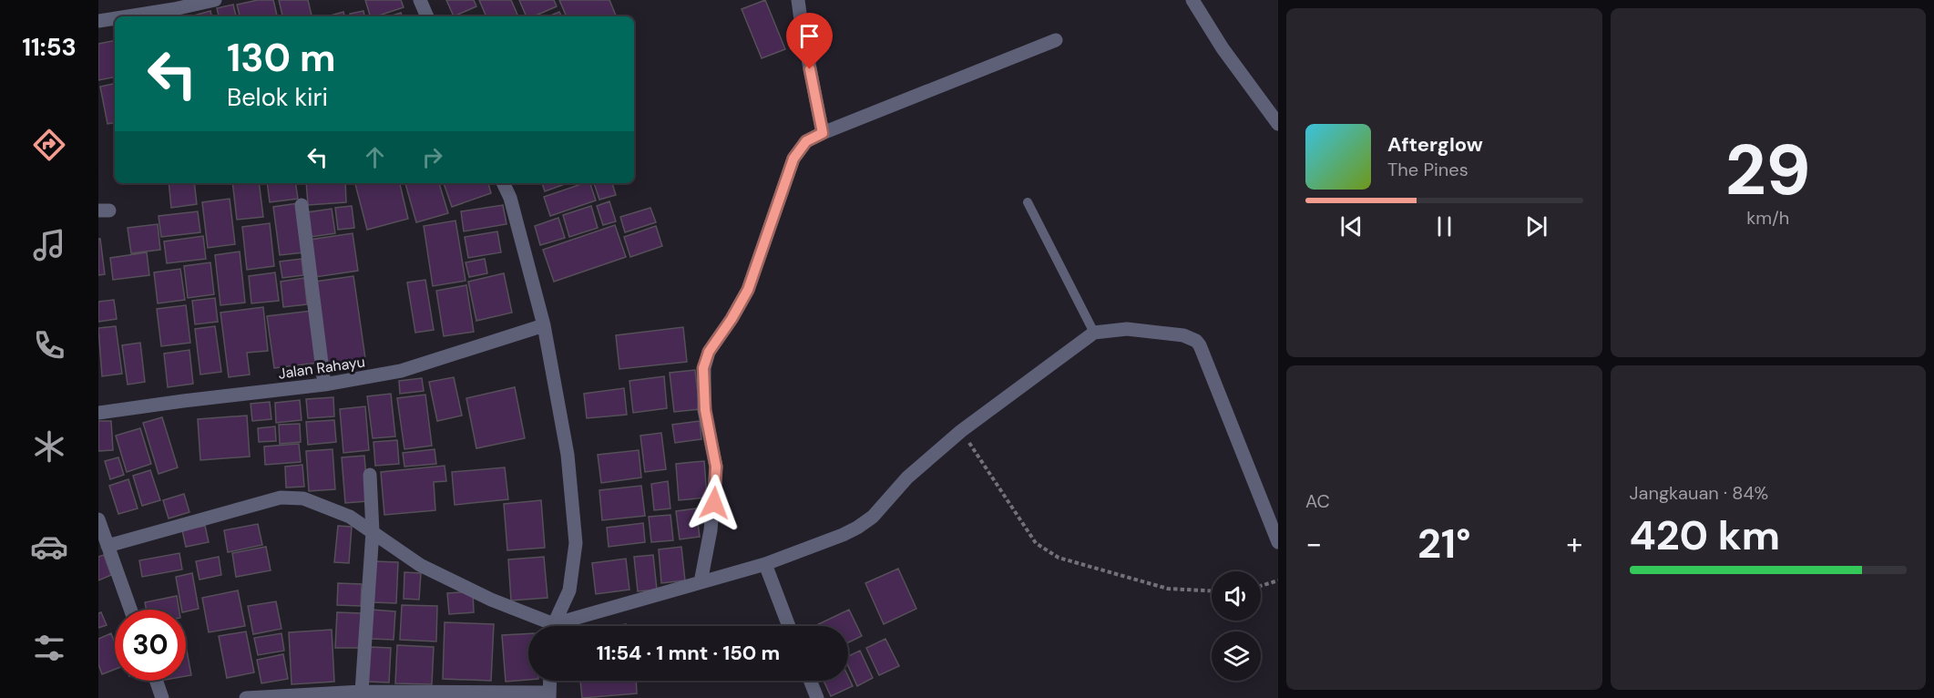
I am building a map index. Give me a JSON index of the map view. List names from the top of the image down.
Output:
{
  "streets": {
    "street": ["Jalan Rahayu"]
  },
  "page": {
    "tabs": "11:53",
    "tile": [
      ["29", "km/h"],
      "AC",
      ["Jangkauan · 84%", "420 km"]
    ],
    "turn": ["130 m", "Belok kiri"],
    "song": ["Afterglow", "The Pines"],
    "heat": ["−", "21°", "+"],
    "limit": "30",
    "trip": "11:54 · 1 mnt · 150 m"
  }
}
